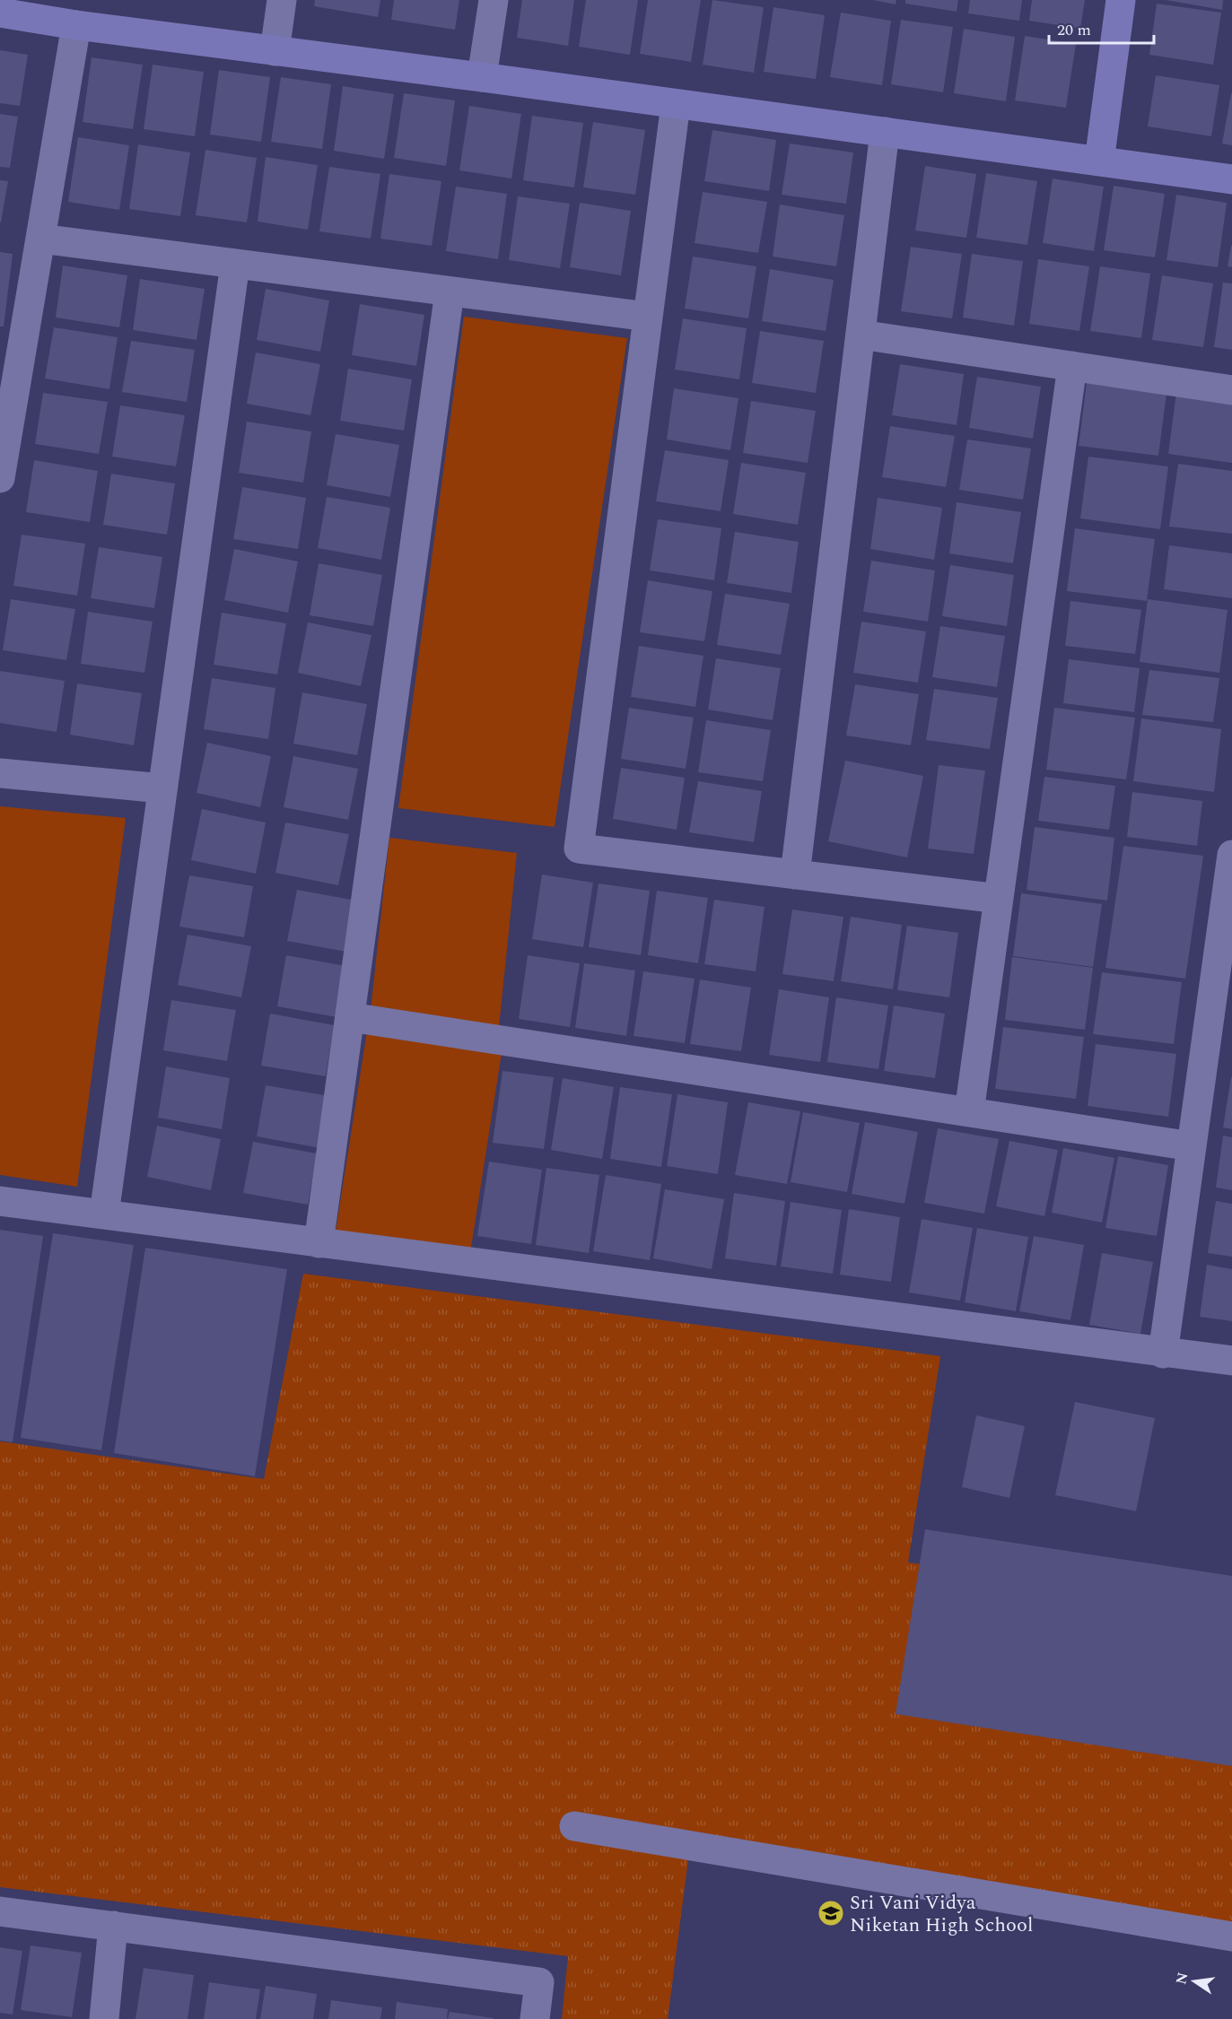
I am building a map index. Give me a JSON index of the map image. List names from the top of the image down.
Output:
{
  "places": {
    "school or university": ["Sri Vani Vidya Niketan High School"]
  },
  "scale_bar": "20 m",
  "north": "left"
}
